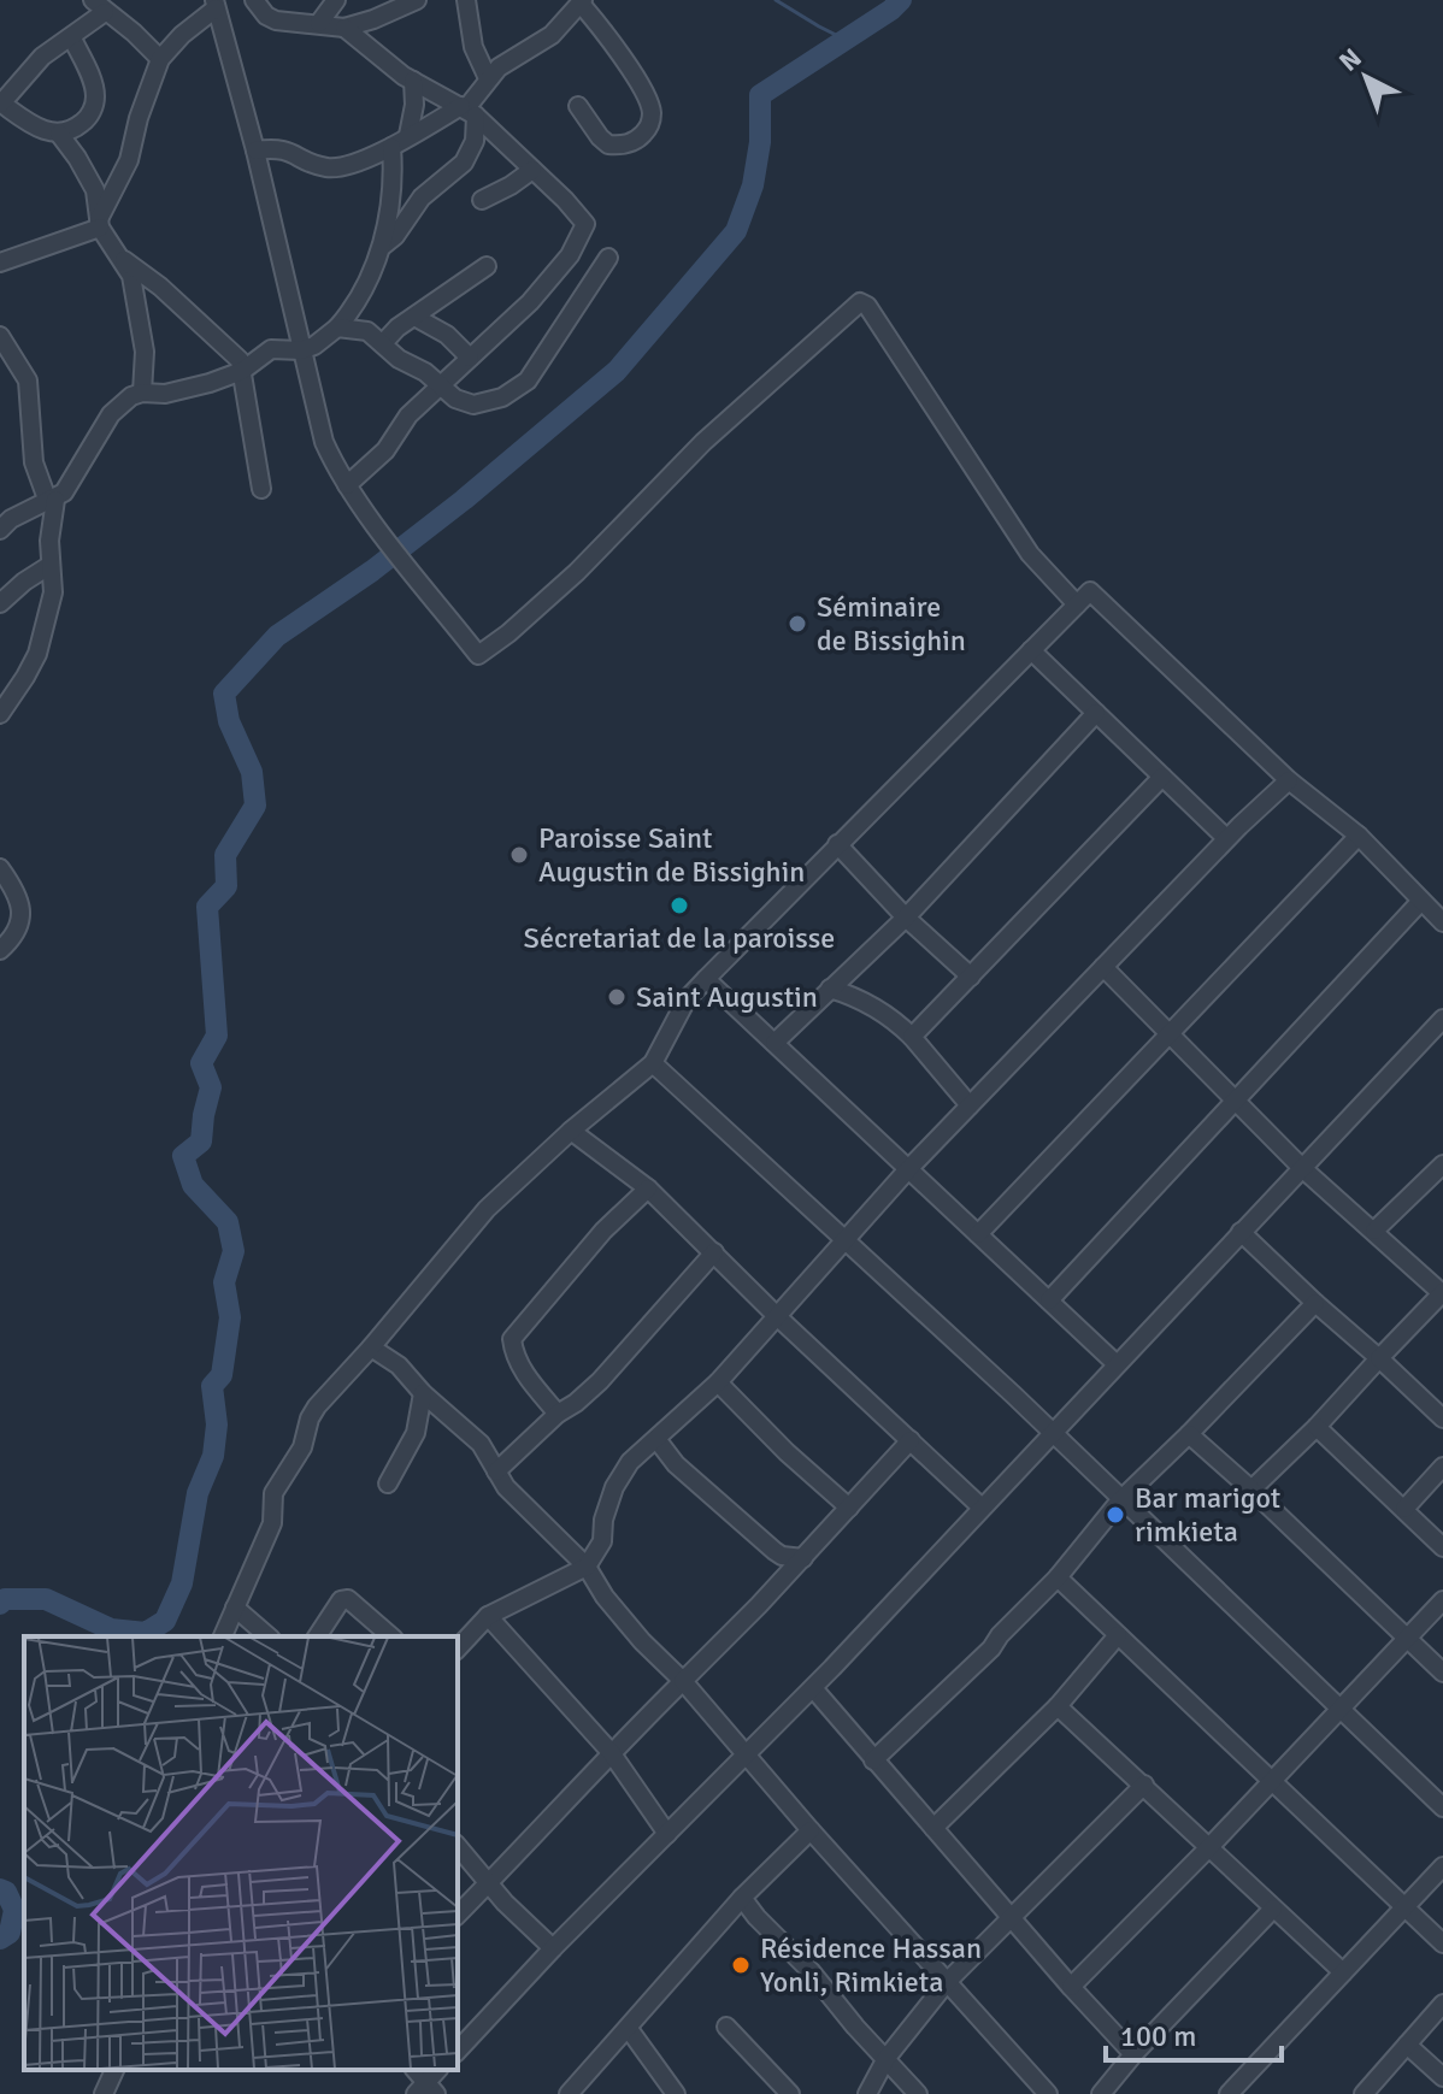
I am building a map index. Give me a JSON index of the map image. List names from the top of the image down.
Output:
{
  "places": [
    "Séminaire de Bissighin",
    "Paroisse Saint Augustin de Bissighin",
    "Sécretariat de la paroisse",
    "Saint Augustin",
    "Bar marigot rimkieta",
    "Résidence Hassan Yonli, Rimkieta"
  ],
  "scale_bar": "100 m",
  "north": "top left"
}
